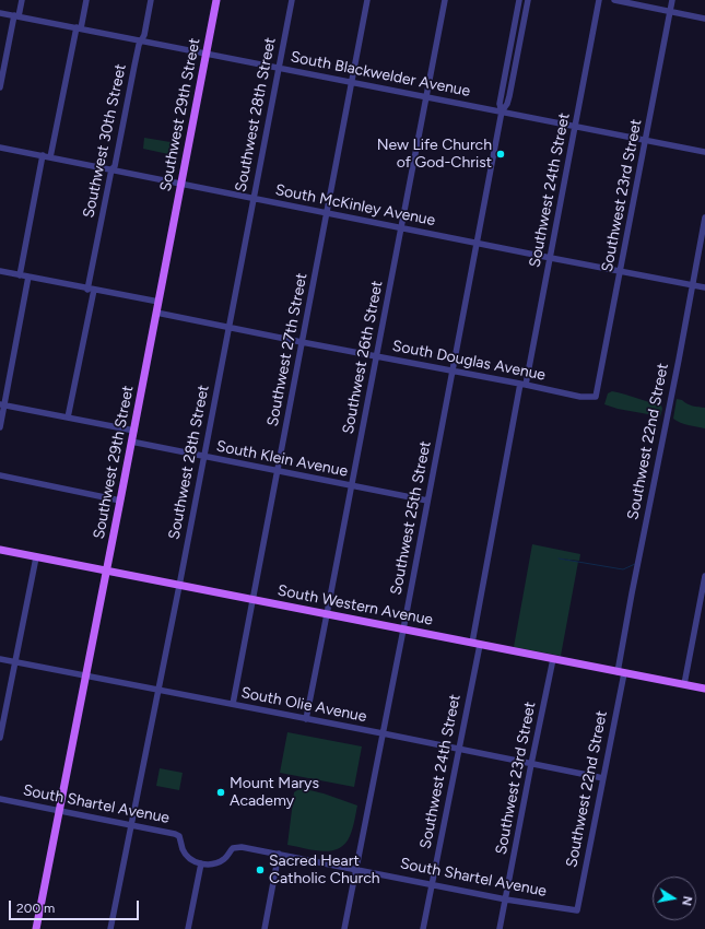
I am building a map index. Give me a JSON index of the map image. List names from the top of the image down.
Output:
{
  "streets": {
    "main road": ["Southwest 29th Street", "South Western Avenue"],
    "street": [
      "South Blackwelder Avenue",
      "Southwest 28th Street",
      "Southwest 30th Street",
      "Southwest 24th Street",
      "Southwest 23rd Street",
      "South McKinley Avenue",
      "Southwest 27th Street",
      "Southwest 26th Street",
      "South Douglas Avenue",
      "Southwest 22nd Street",
      "South Klein Avenue",
      "Southwest 25th Street",
      "South Olie Avenue",
      "South Shartel Avenue"
    ]
  },
  "crossings": [
    ["South Blackwelder Avenue", "Southwest 29th Street"],
    ["South Blackwelder Avenue", "Southwest 28th Street"],
    ["South Blackwelder Avenue", "Southwest 30th Street"],
    ["South Blackwelder Avenue", "Southwest 24th Street"],
    ["South Blackwelder Avenue", "Southwest 23rd Street"],
    ["South Blackwelder Avenue", "Southwest 27th Street"],
    ["South Blackwelder Avenue", "Southwest 26th Street"],
    ["South Blackwelder Avenue", "Southwest 25th Street"],
    ["Southwest 29th Street", "South McKinley Avenue"],
    ["Southwest 29th Street", "South Douglas Avenue"],
    ["Southwest 29th Street", "South Klein Avenue"],
    ["Southwest 29th Street", "South Western Avenue"],
    ["Southwest 29th Street", "South Olie Avenue"],
    ["Southwest 29th Street", "South Shartel Avenue"],
    ["Southwest 28th Street", "South McKinley Avenue"],
    ["Southwest 28th Street", "South Douglas Avenue"],
    ["Southwest 28th Street", "South Klein Avenue"],
    ["Southwest 28th Street", "South Western Avenue"],
    ["Southwest 28th Street", "South Olie Avenue"],
    ["Southwest 28th Street", "South Shartel Avenue"],
    ["Southwest 30th Street", "South McKinley Avenue"],
    ["Southwest 24th Street", "South McKinley Avenue"],
    ["Southwest 24th Street", "South Douglas Avenue"],
    ["Southwest 24th Street", "South Western Avenue"],
    ["Southwest 24th Street", "South Olie Avenue"],
    ["Southwest 24th Street", "South Shartel Avenue"],
    ["Southwest 23rd Street", "South McKinley Avenue"],
    ["Southwest 23rd Street", "South Douglas Avenue"],
    ["Southwest 23rd Street", "South Western Avenue"],
    ["Southwest 23rd Street", "South Olie Avenue"],
    ["Southwest 23rd Street", "South Shartel Avenue"],
    ["South McKinley Avenue", "Southwest 27th Street"],
    ["South McKinley Avenue", "Southwest 26th Street"],
    ["South McKinley Avenue", "Southwest 22nd Street"],
    ["South McKinley Avenue", "Southwest 25th Street"],
    ["Southwest 27th Street", "South Douglas Avenue"],
    ["Southwest 27th Street", "South Klein Avenue"],
    ["Southwest 27th Street", "South Western Avenue"],
    ["Southwest 27th Street", "South Olie Avenue"],
    ["Southwest 26th Street", "South Douglas Avenue"],
    ["Southwest 26th Street", "South Klein Avenue"],
    ["Southwest 26th Street", "South Western Avenue"],
    ["Southwest 26th Street", "South Olie Avenue"],
    ["South Douglas Avenue", "Southwest 25th Street"],
    ["Southwest 22nd Street", "South Western Avenue"],
    ["Southwest 22nd Street", "South Olie Avenue"],
    ["Southwest 22nd Street", "South Shartel Avenue"],
    ["South Klein Avenue", "Southwest 25th Street"],
    ["Southwest 25th Street", "South Western Avenue"],
    ["Southwest 25th Street", "South Olie Avenue"],
    ["Southwest 25th Street", "South Shartel Avenue"]
  ],
  "places": ["New Life Church of God-Christ", "Mount Marys Academy", "Sacred Heart Catholic Church"],
  "scale_bar": "200 m",
  "north": "right"
}
